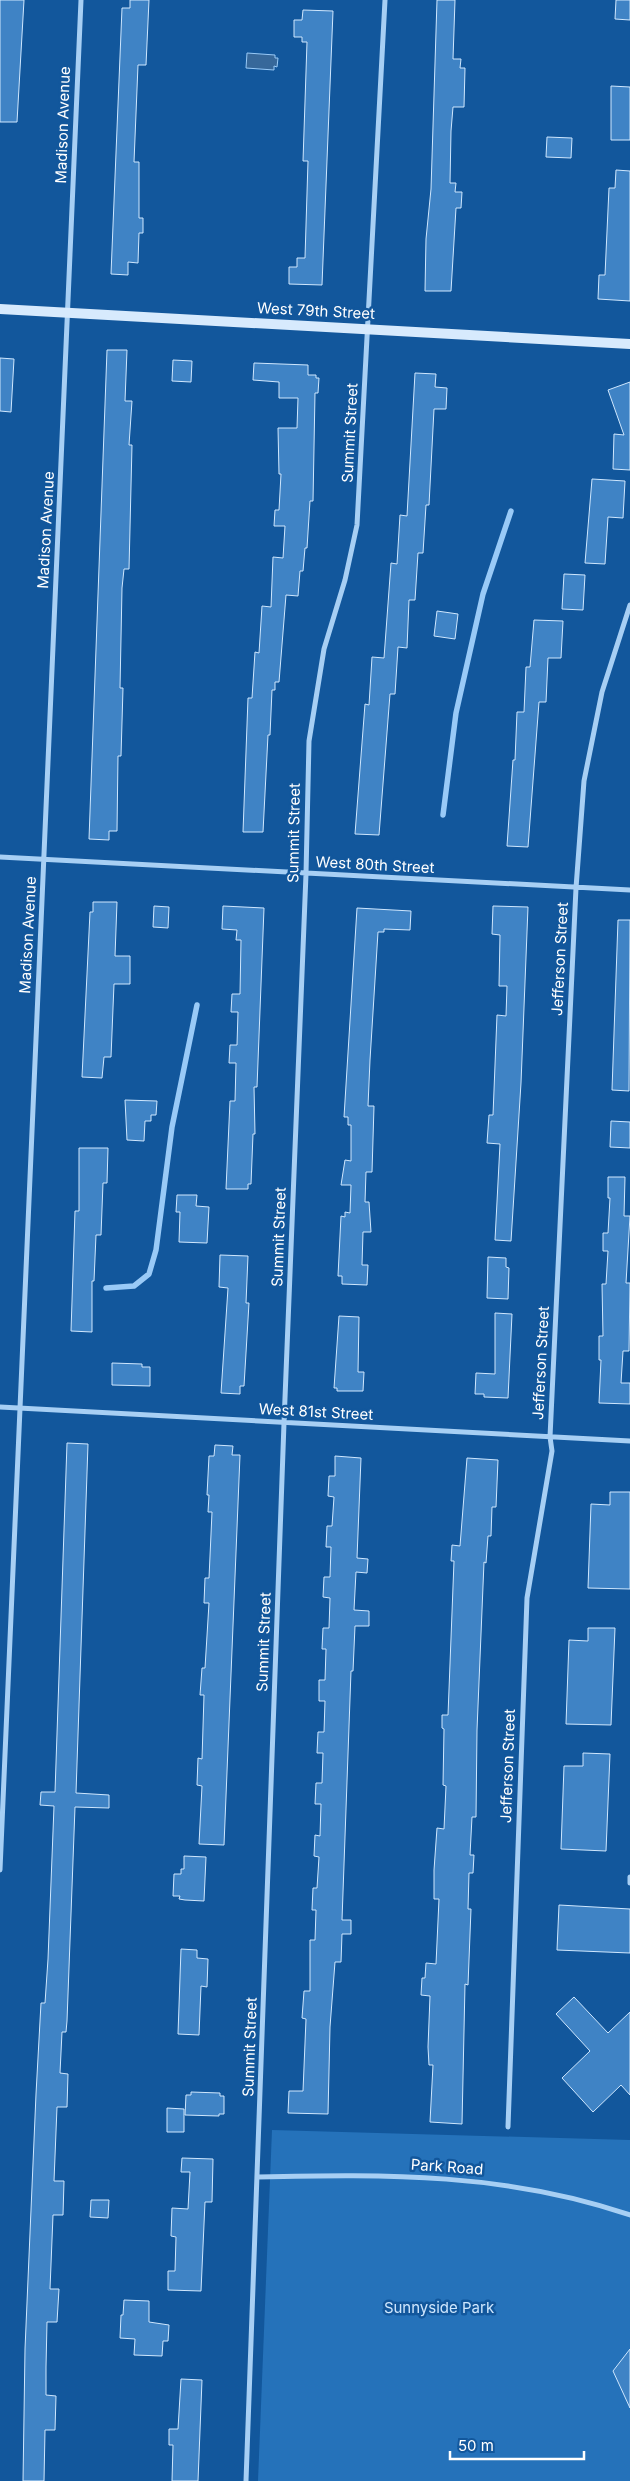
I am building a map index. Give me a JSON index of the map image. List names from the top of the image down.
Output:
{
  "streets": {
    "street": [
      "Madison Avenue",
      "West 79th Street",
      "Summit Street",
      "West 80th Street",
      "Jefferson Street",
      "West 81st Street",
      "Park Road"
    ]
  },
  "crossings": [
    ["Madison Avenue", "West 79th Street"],
    ["Madison Avenue", "West 80th Street"],
    ["Madison Avenue", "West 81st Street"],
    ["West 79th Street", "Summit Street"],
    ["Summit Street", "West 80th Street"],
    ["Summit Street", "West 81st Street"],
    ["Summit Street", "Park Road"],
    ["West 80th Street", "Jefferson Street"],
    ["Jefferson Street", "West 81st Street"]
  ],
  "parks": ["Sunnyside Park"],
  "scale_bar": "50 m"
}
